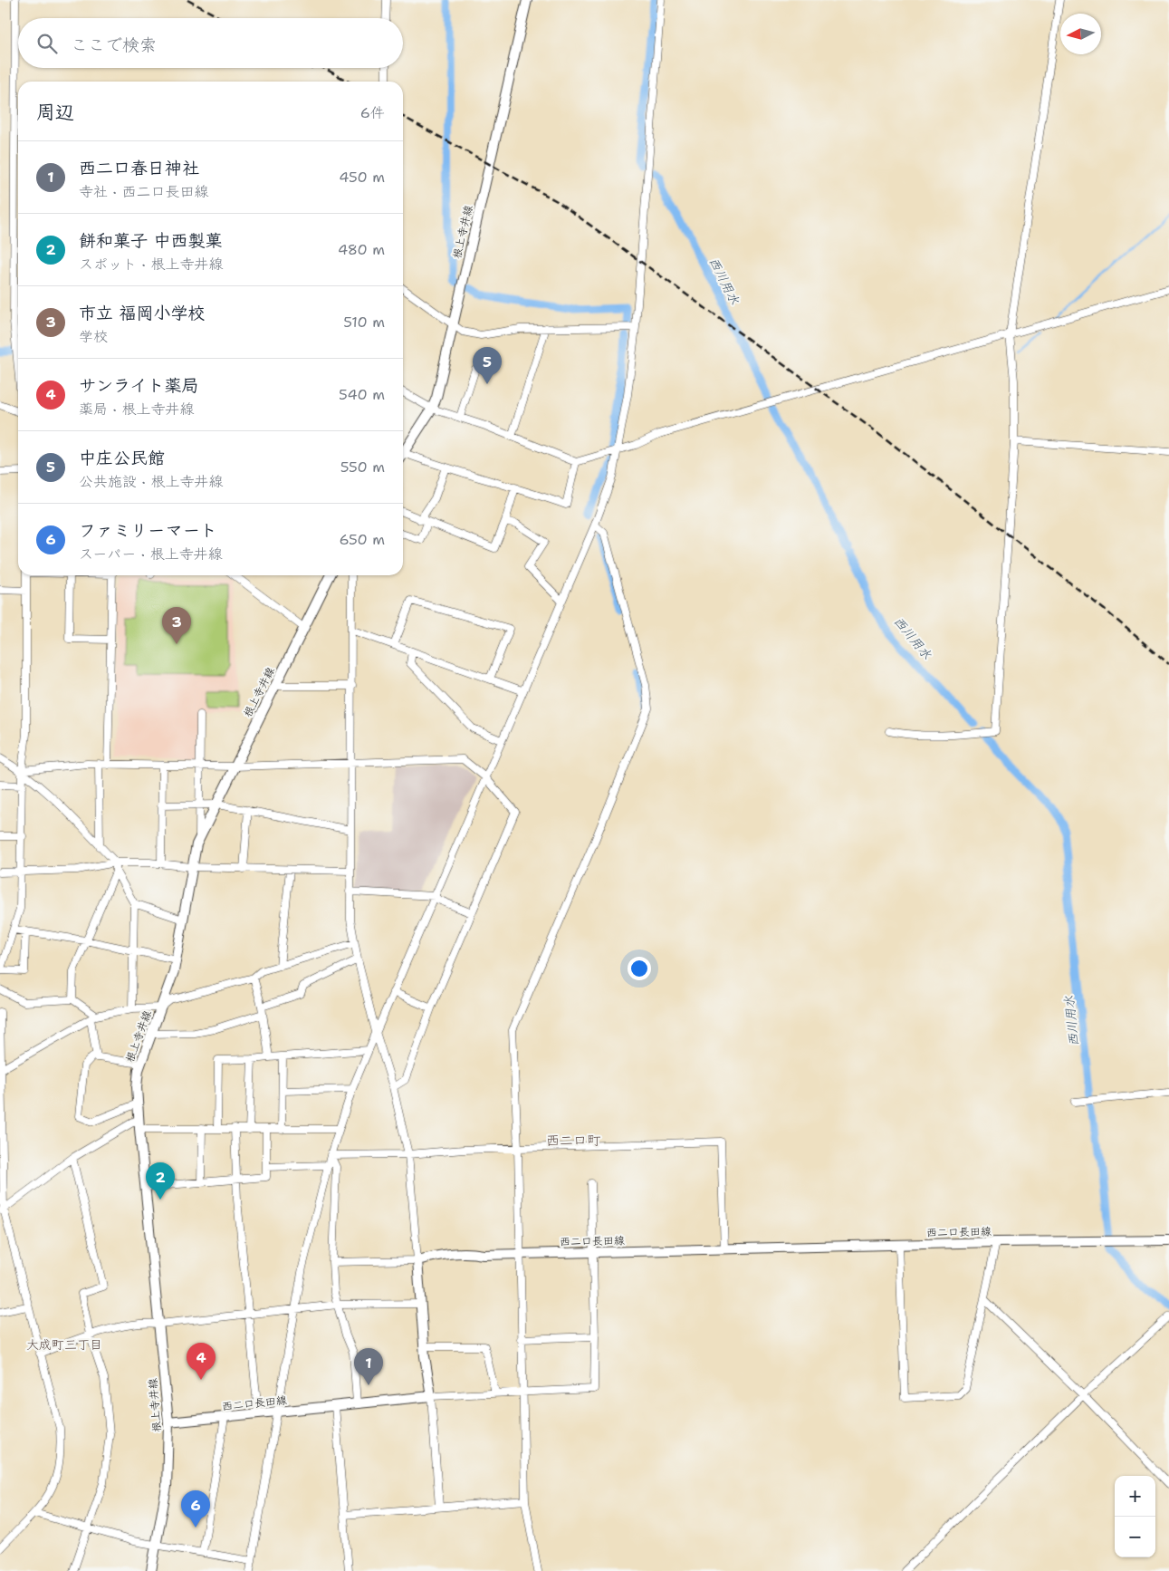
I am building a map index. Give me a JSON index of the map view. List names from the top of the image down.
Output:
{
  "streets": {
    "main road": ["根上寺井線", "西二口長田線"]
  },
  "crossings": [
    ["根上寺井線", "西二口長田線"]
  ],
  "districts": ["西二口町", "大成町三丁目"],
  "water": ["西川用水"],
  "north": "left",
  "page": {
    "search": "ここで検索",
    "heading": ["周辺", "6件"],
    "list": [
      {
        "mark": "1",
        "name": "西二口春日神社",
        "note": "寺社 · 西二口長田線",
        "value": "450 m"
      },
      {
        "mark": "2",
        "name": "餅和菓子 中西製菓",
        "note": "スポット · 根上寺井線",
        "value": "480 m"
      },
      {
        "mark": "3",
        "name": "市立 福岡小学校",
        "note": "学校",
        "value": "510 m"
      },
      {
        "mark": "4",
        "name": "サンライト薬局",
        "note": "薬局 · 根上寺井線",
        "value": "540 m"
      },
      {
        "mark": "5",
        "name": "中庄公民館",
        "note": "公共施設 · 根上寺井線",
        "value": "550 m"
      },
      {
        "mark": "6",
        "name": "ファミリーマート",
        "note": "スーパー · 根上寺井線",
        "value": "650 m"
      }
    ],
    "pins": [
      "5",
      "3",
      "2",
      "4",
      "1",
      "6"
    ],
    "map_buttons": ["+", "−"]
  }
}
